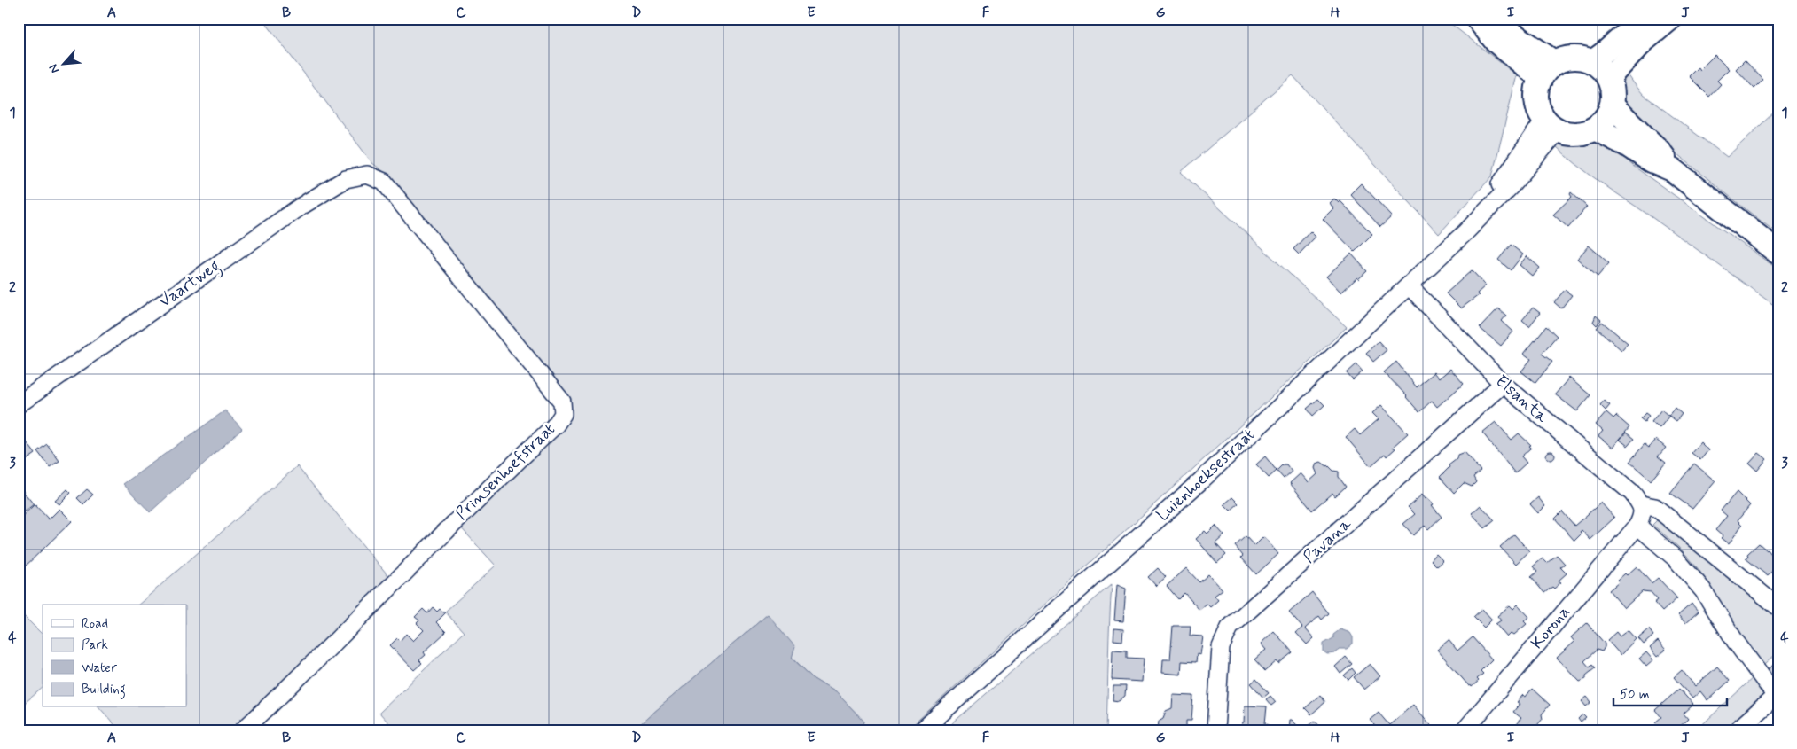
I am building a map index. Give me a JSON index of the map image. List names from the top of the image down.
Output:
{
  "streets": {
    "street": [
      "Vaartweg",
      "Elsanta",
      "Prinsenhoefstraat",
      "Luienhoeksestraat",
      "Pavana",
      "Korona"
    ]
  },
  "crossings": [
    ["Vaartweg", "Prinsenhoefstraat"],
    ["Elsanta", "Luienhoeksestraat"],
    ["Elsanta", "Pavana"]
  ],
  "legend": [
    "Road",
    "Park",
    "Water",
    "Building"
  ],
  "scale_bar": "50 m",
  "north": "bottom left",
  "grid": {
    "columns": [
      "A",
      "B",
      "C",
      "D",
      "E",
      "F",
      "G",
      "H",
      "I",
      "J"
    ],
    "rows": [
      "1",
      "2",
      "3",
      "4"
    ]
  }
}
